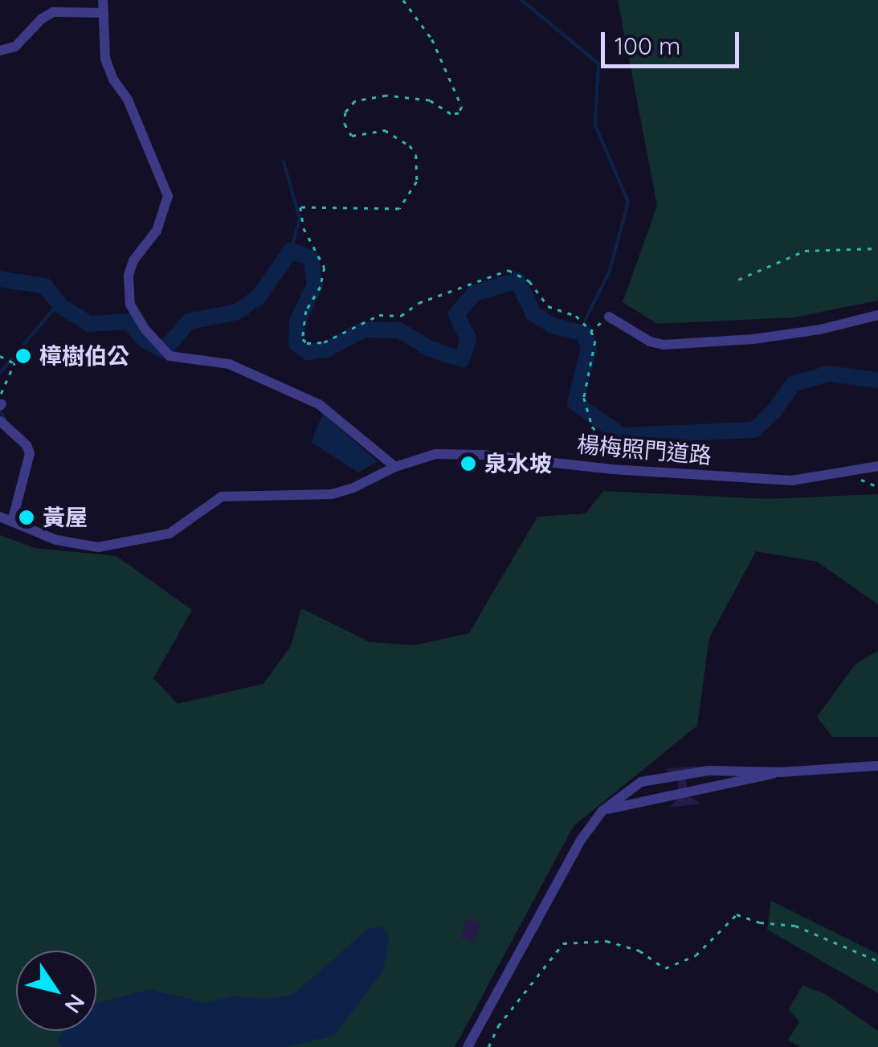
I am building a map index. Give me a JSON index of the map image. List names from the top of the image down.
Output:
{
  "streets": {
    "street": ["楊梅照門道路"]
  },
  "places": ["樟樹伯公", "泉水坡", "黃屋"],
  "scale_bar": "100 m",
  "north": "bottom right"
}
